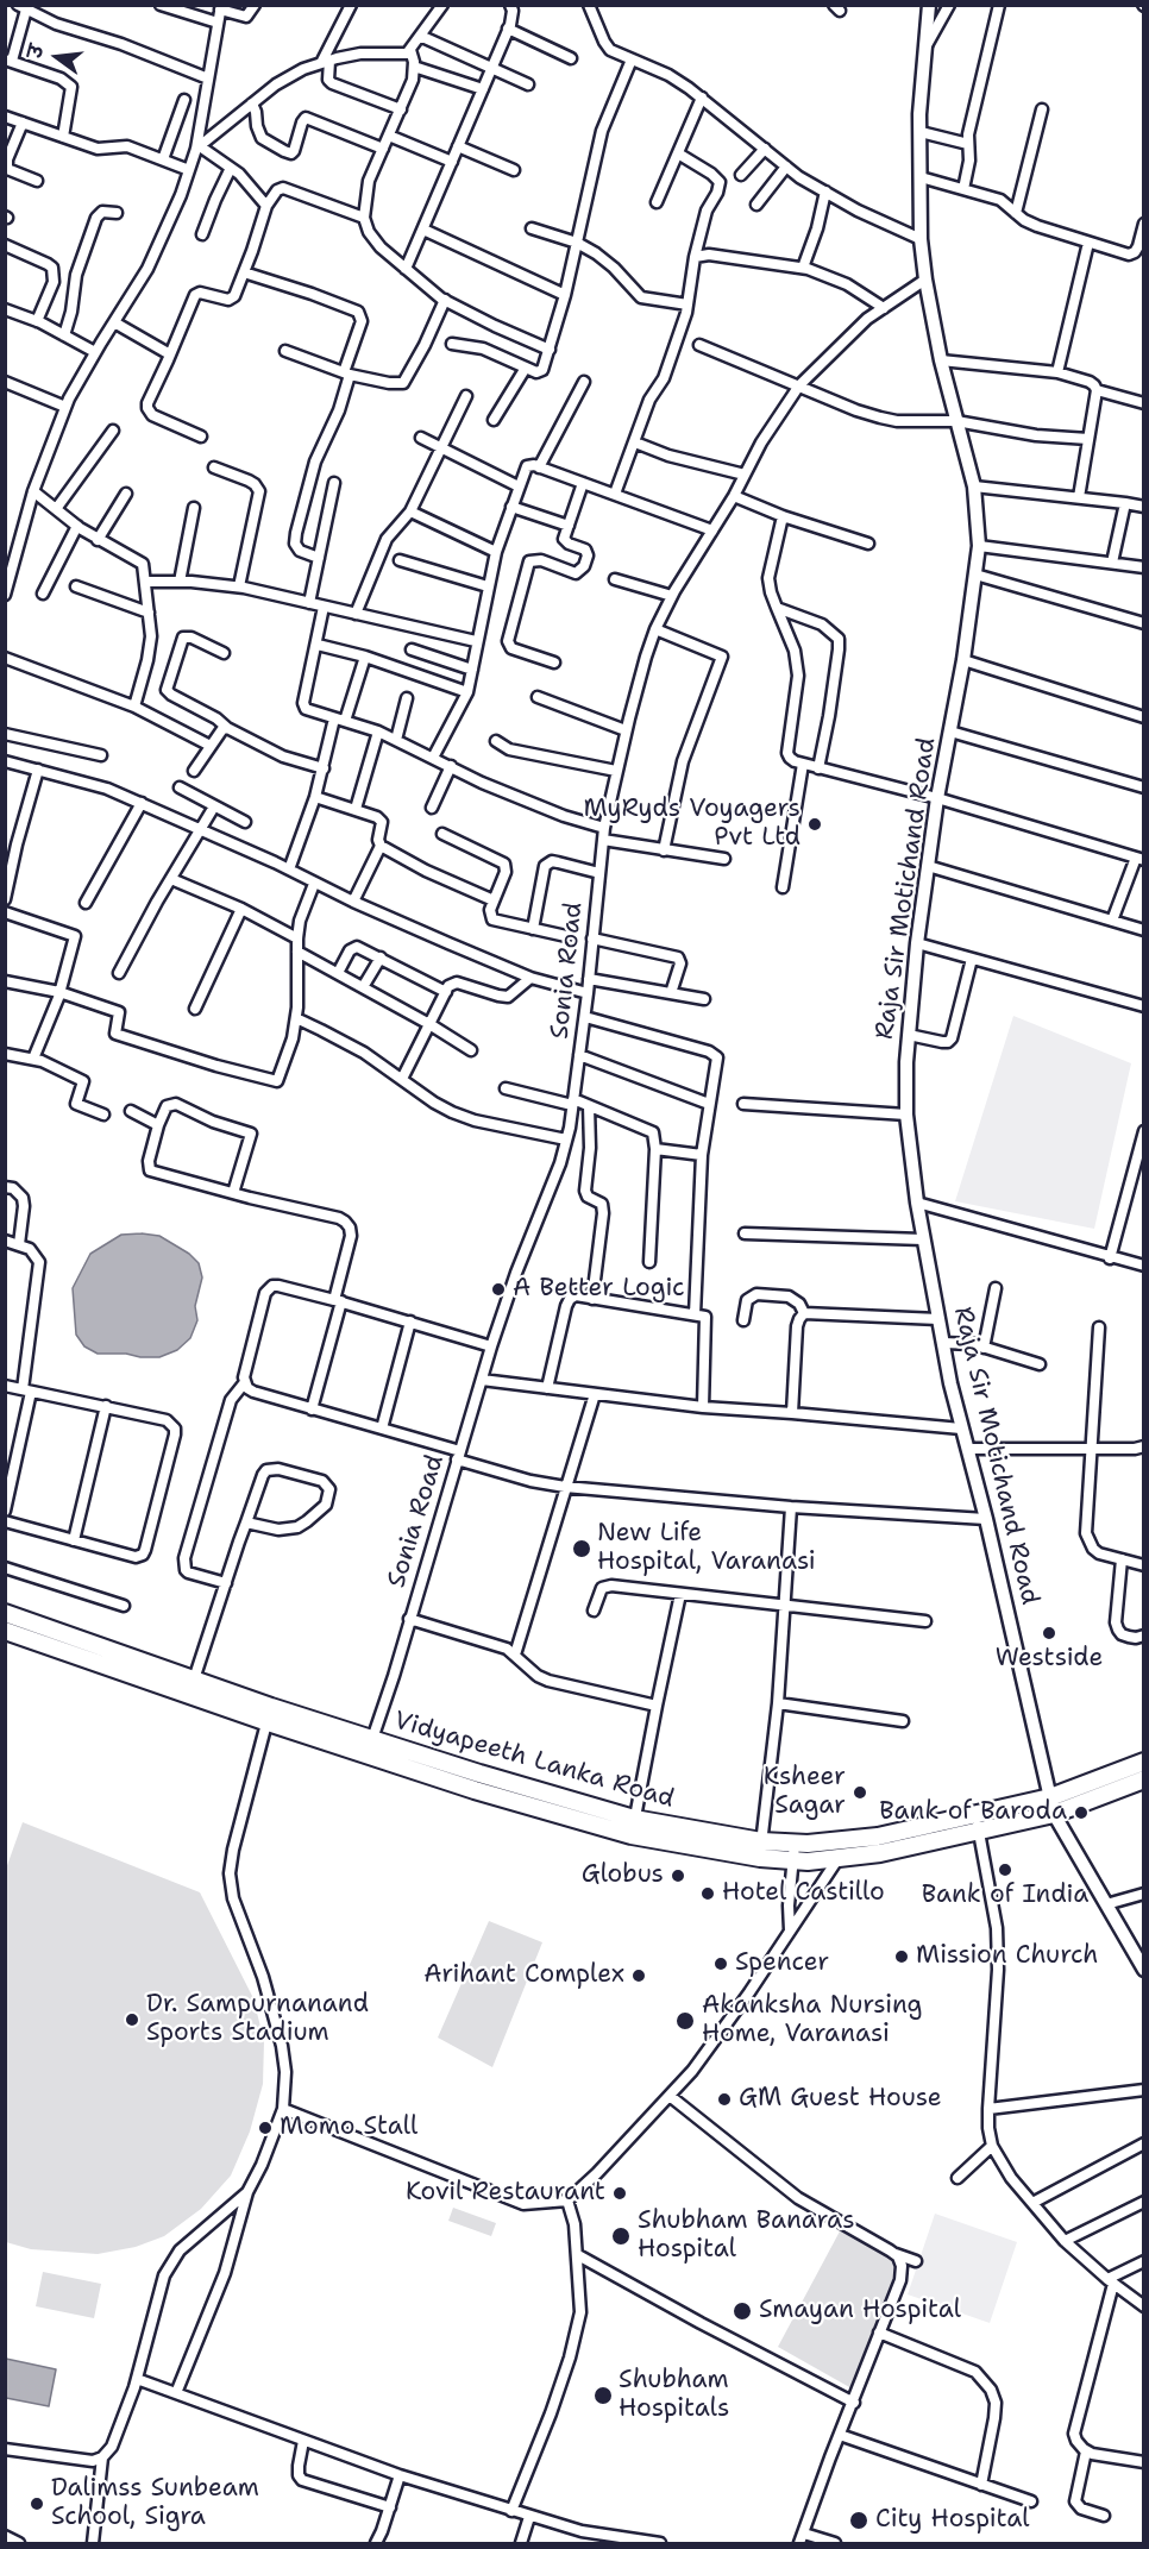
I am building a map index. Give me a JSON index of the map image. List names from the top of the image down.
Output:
{
  "streets": {
    "main road": ["Vidyapeeth Lanka Road"],
    "street": ["Raja Sir Motichand Road", "Sonia Road"]
  },
  "crossings": [
    ["Raja Sir Motichand Road", "Sonia Road"],
    ["Raja Sir Motichand Road", "Vidyapeeth Lanka Road"],
    ["Sonia Road", "Vidyapeeth Lanka Road"]
  ],
  "places": [
    "MyRyds Voyagers Pvt Ltd",
    "A Better Logic",
    "New Life Hospital, Varanasi",
    "Westside",
    "Ksheer Sagar",
    "Bank of Baroda",
    "Bank of India",
    "Globus",
    "Hotel Castillo",
    "Mission Church",
    "Spencer",
    "Arihant Complex",
    "Dr. Sampurnanand Sports Stadium",
    "Akanksha Nursing Home, Varanasi",
    "GM Guest House",
    "Momo Stall",
    "Kovil Restaurant",
    "Shubham Banaras Hospital",
    "Smayan Hospital",
    "Shubham Hospitals",
    "Dalimss Sunbeam School, Sigra",
    "City Hospital"
  ],
  "north": "left"
}
